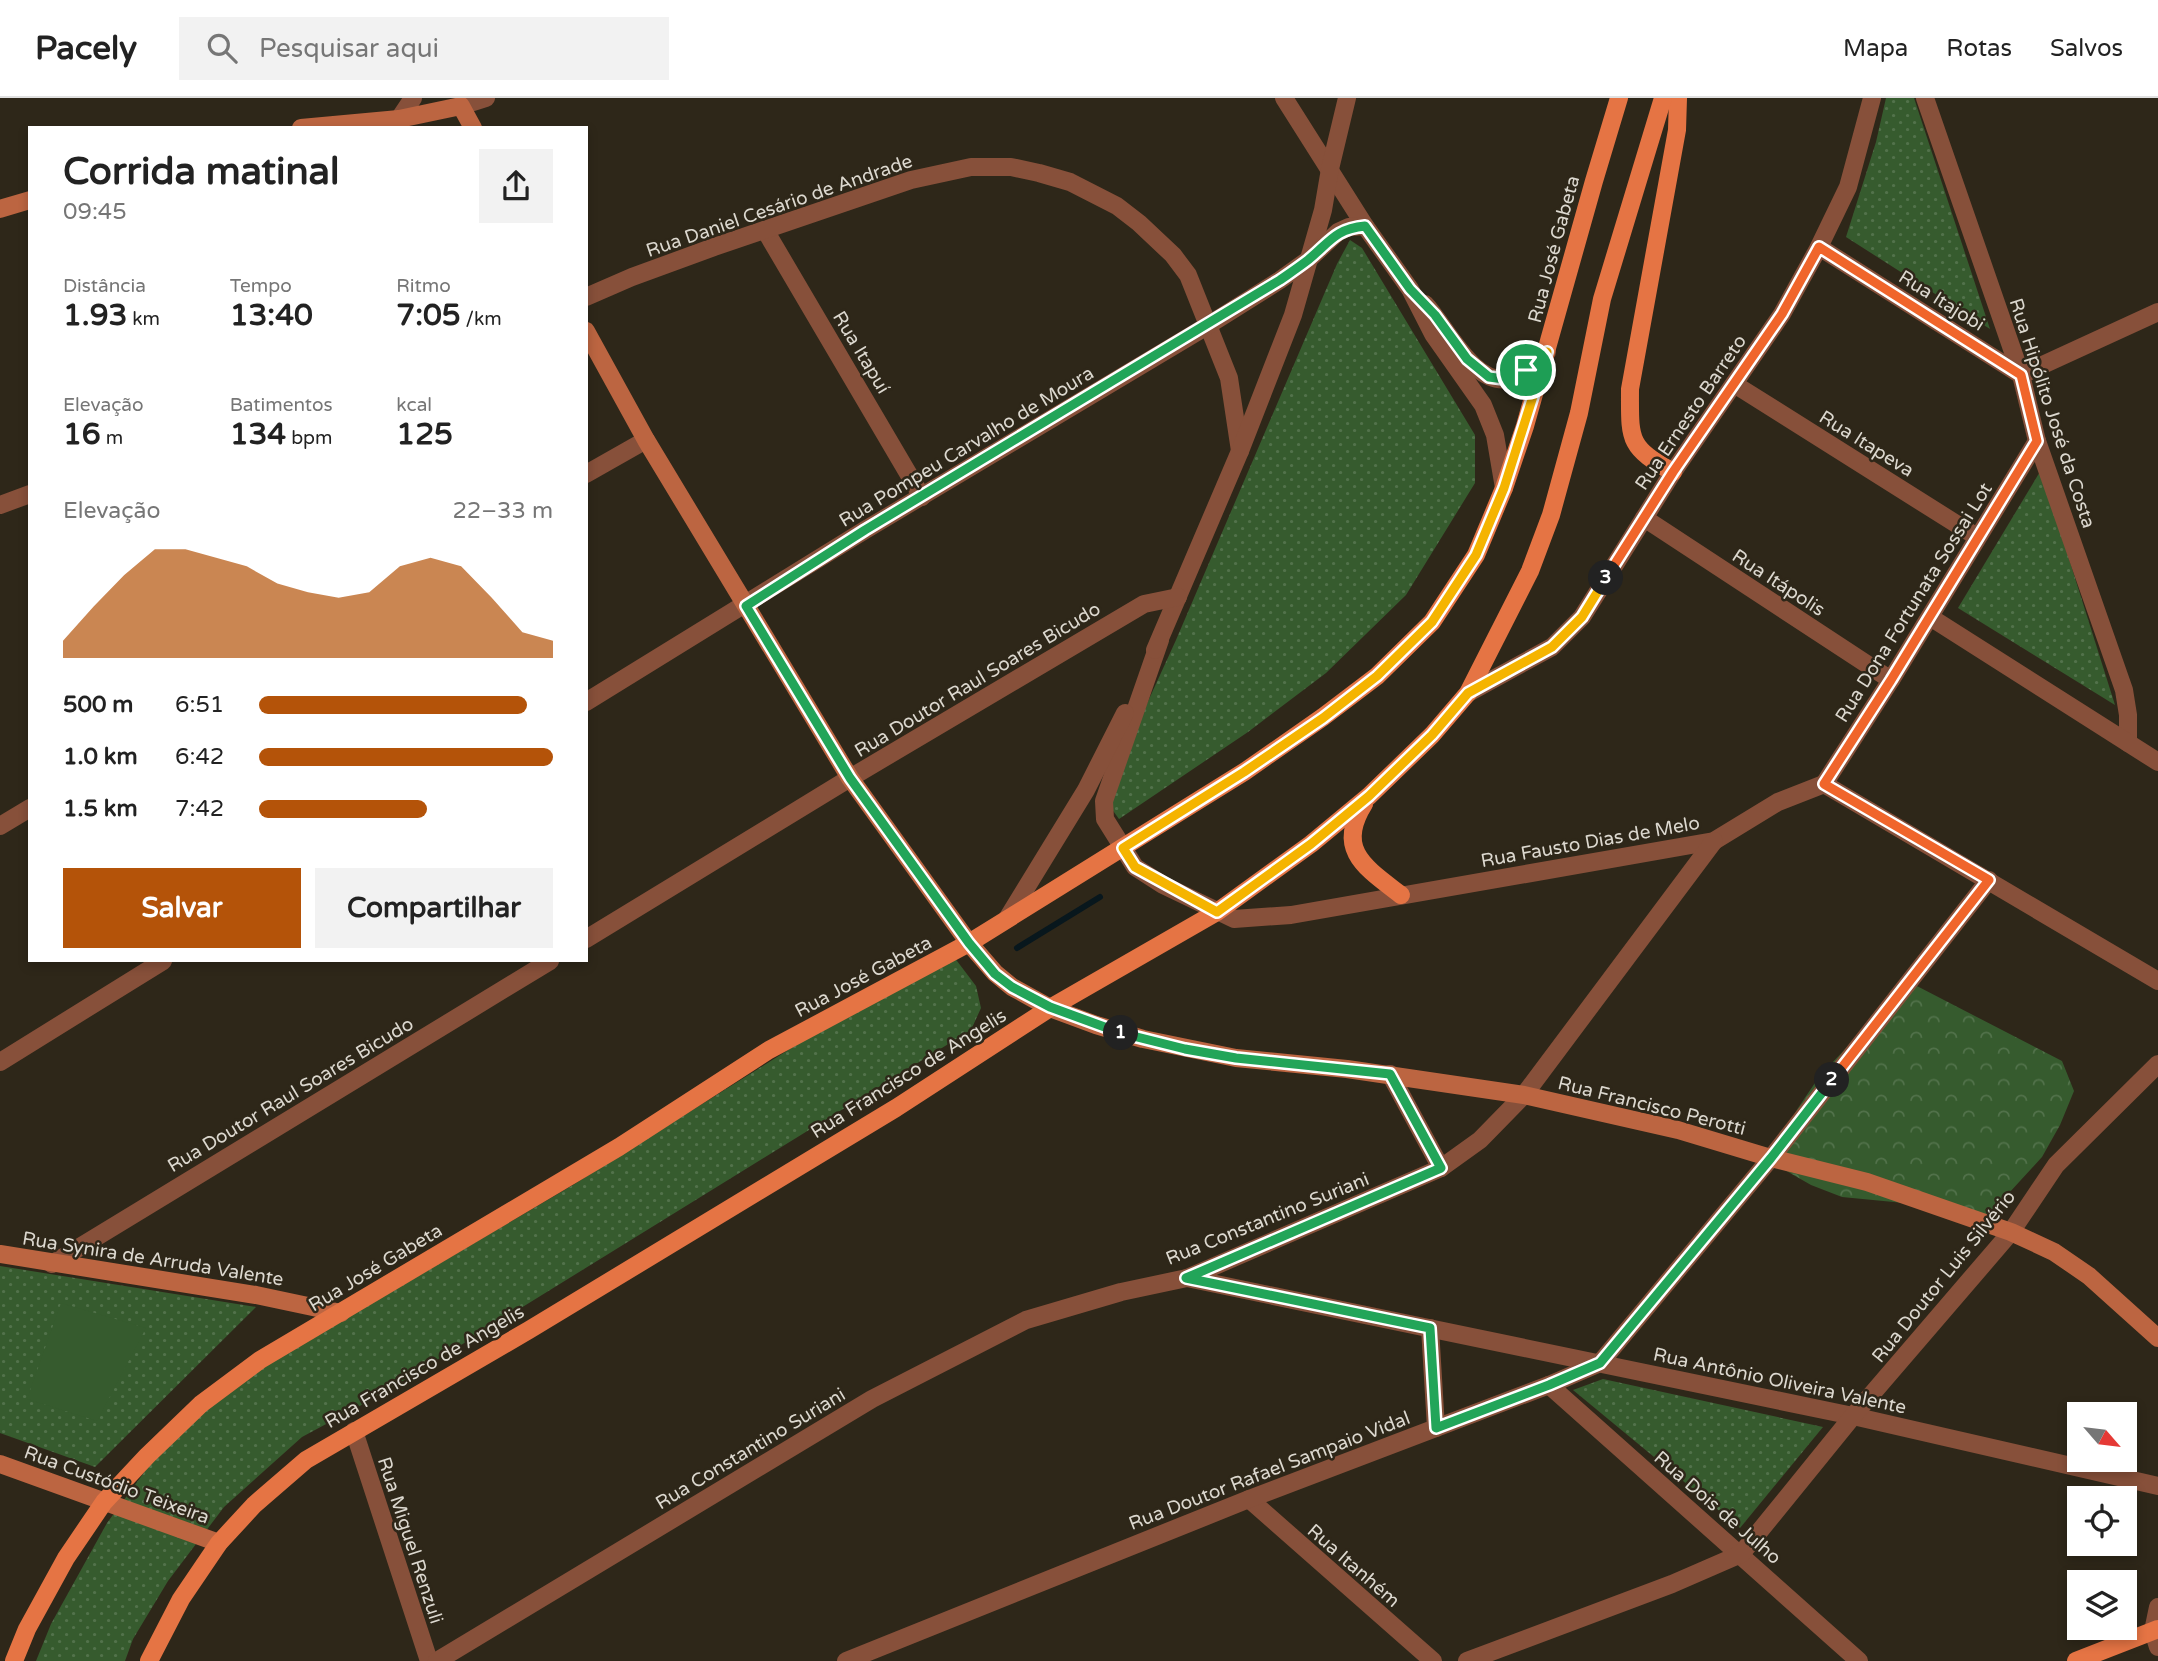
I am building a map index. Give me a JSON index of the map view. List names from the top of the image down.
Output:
{
  "streets": {
    "main road": ["Rua José Gabeta", "Rua Francisco de Angelis"],
    "street": [
      "Rua Daniel Cesário de Andrade",
      "Rua Itajobi",
      "Rua Itapuí",
      "Rua Ernesto Barreto",
      "Rua Hipólito José da Costa",
      "Rua Itapeva",
      "Rua Pompeu Carvalho de Moura",
      "Rua Itápolis",
      "Rua Dona Fortunata Sossai Lot",
      "Rua Doutor Raul Soares Bicudo",
      "Rua Fausto Dias de Melo",
      "Rua Francisco Perotti",
      "Rua Constantino Suriani",
      "Rua Synira de Arruda Valente",
      "Rua Doutor Luis Silvério",
      "Rua Antônio Oliveira Valente",
      "Rua Doutor Rafael Sampaio Vidal",
      "Rua Custódio Teixeira",
      "Rua Dois de Julho",
      "Rua Miguel Renzuli",
      "Rua Itanhém"
    ]
  },
  "crossings": [
    ["Rua Daniel Cesário de Andrade", "Rua Itapuí"],
    ["Rua Daniel Cesário de Andrade", "Rua Pompeu Carvalho de Moura"],
    ["Rua José Gabeta", "Rua Fausto Dias de Melo"],
    ["Rua José Gabeta", "Rua Francisco Perotti"],
    ["Rua José Gabeta", "Rua Synira de Arruda Valente"],
    ["Rua José Gabeta", "Rua Custódio Teixeira"],
    ["Rua Itajobi", "Rua Ernesto Barreto"],
    ["Rua Itajobi", "Rua Hipólito José da Costa"],
    ["Rua Itapuí", "Rua Pompeu Carvalho de Moura"],
    ["Rua Ernesto Barreto", "Rua Itapeva"],
    ["Rua Ernesto Barreto", "Rua Itápolis"],
    ["Rua Ernesto Barreto", "Rua Francisco de Angelis"],
    ["Rua Hipólito José da Costa", "Rua Dona Fortunata Sossai Lot"],
    ["Rua Itapeva", "Rua Dona Fortunata Sossai Lot"],
    ["Rua Pompeu Carvalho de Moura", "Rua Francisco Perotti"],
    ["Rua Itápolis", "Rua Dona Fortunata Sossai Lot"],
    ["Rua Dona Fortunata Sossai Lot", "Rua Fausto Dias de Melo"],
    ["Rua Doutor Raul Soares Bicudo", "Rua Francisco Perotti"],
    ["Rua Doutor Raul Soares Bicudo", "Rua Synira de Arruda Valente"],
    ["Rua Fausto Dias de Melo", "Rua Francisco de Angelis"],
    ["Rua Fausto Dias de Melo", "Rua Constantino Suriani"],
    ["Rua Francisco de Angelis", "Rua Francisco Perotti"],
    ["Rua Francisco de Angelis", "Rua Custódio Teixeira"],
    ["Rua Francisco de Angelis", "Rua Miguel Renzuli"],
    ["Rua Francisco Perotti", "Rua Constantino Suriani"],
    ["Rua Francisco Perotti", "Rua Doutor Luis Silvério"],
    ["Rua Francisco Perotti", "Rua Doutor Rafael Sampaio Vidal"],
    ["Rua Constantino Suriani", "Rua Antônio Oliveira Valente"],
    ["Rua Doutor Luis Silvério", "Rua Antônio Oliveira Valente"],
    ["Rua Doutor Luis Silvério", "Rua Dois de Julho"],
    ["Rua Antônio Oliveira Valente", "Rua Doutor Rafael Sampaio Vidal"],
    ["Rua Doutor Rafael Sampaio Vidal", "Rua Dois de Julho"],
    ["Rua Doutor Rafael Sampaio Vidal", "Rua Itanhém"]
  ],
  "north": "bottom right",
  "page": {
    "header": "Pacely",
    "search": "Pesquisar aqui",
    "nav": ["Mapa", "Rotas", "Salvos"],
    "heading": ["Corrida matinal", "09:45"],
    "stats": [
      ["Distância", "1.93 km"],
      ["Tempo", "13:40"],
      ["Ritmo", "7:05 /km"],
      ["Elevação", "16 m"],
      ["Batimentos", "134 bpm"],
      ["kcal", "125"]
    ],
    "chart": ["Elevação", "22–33 m"],
    "pins": ["3", "1", "2"],
    "list": [
      {
        "name": "500 m",
        "note": "6:51"
      },
      {
        "name": "1.0 km",
        "note": "6:42"
      },
      {
        "name": "1.5 km",
        "note": "7:42"
      }
    ],
    "buttons": ["Salvar", "Compartilhar"]
  }
}
